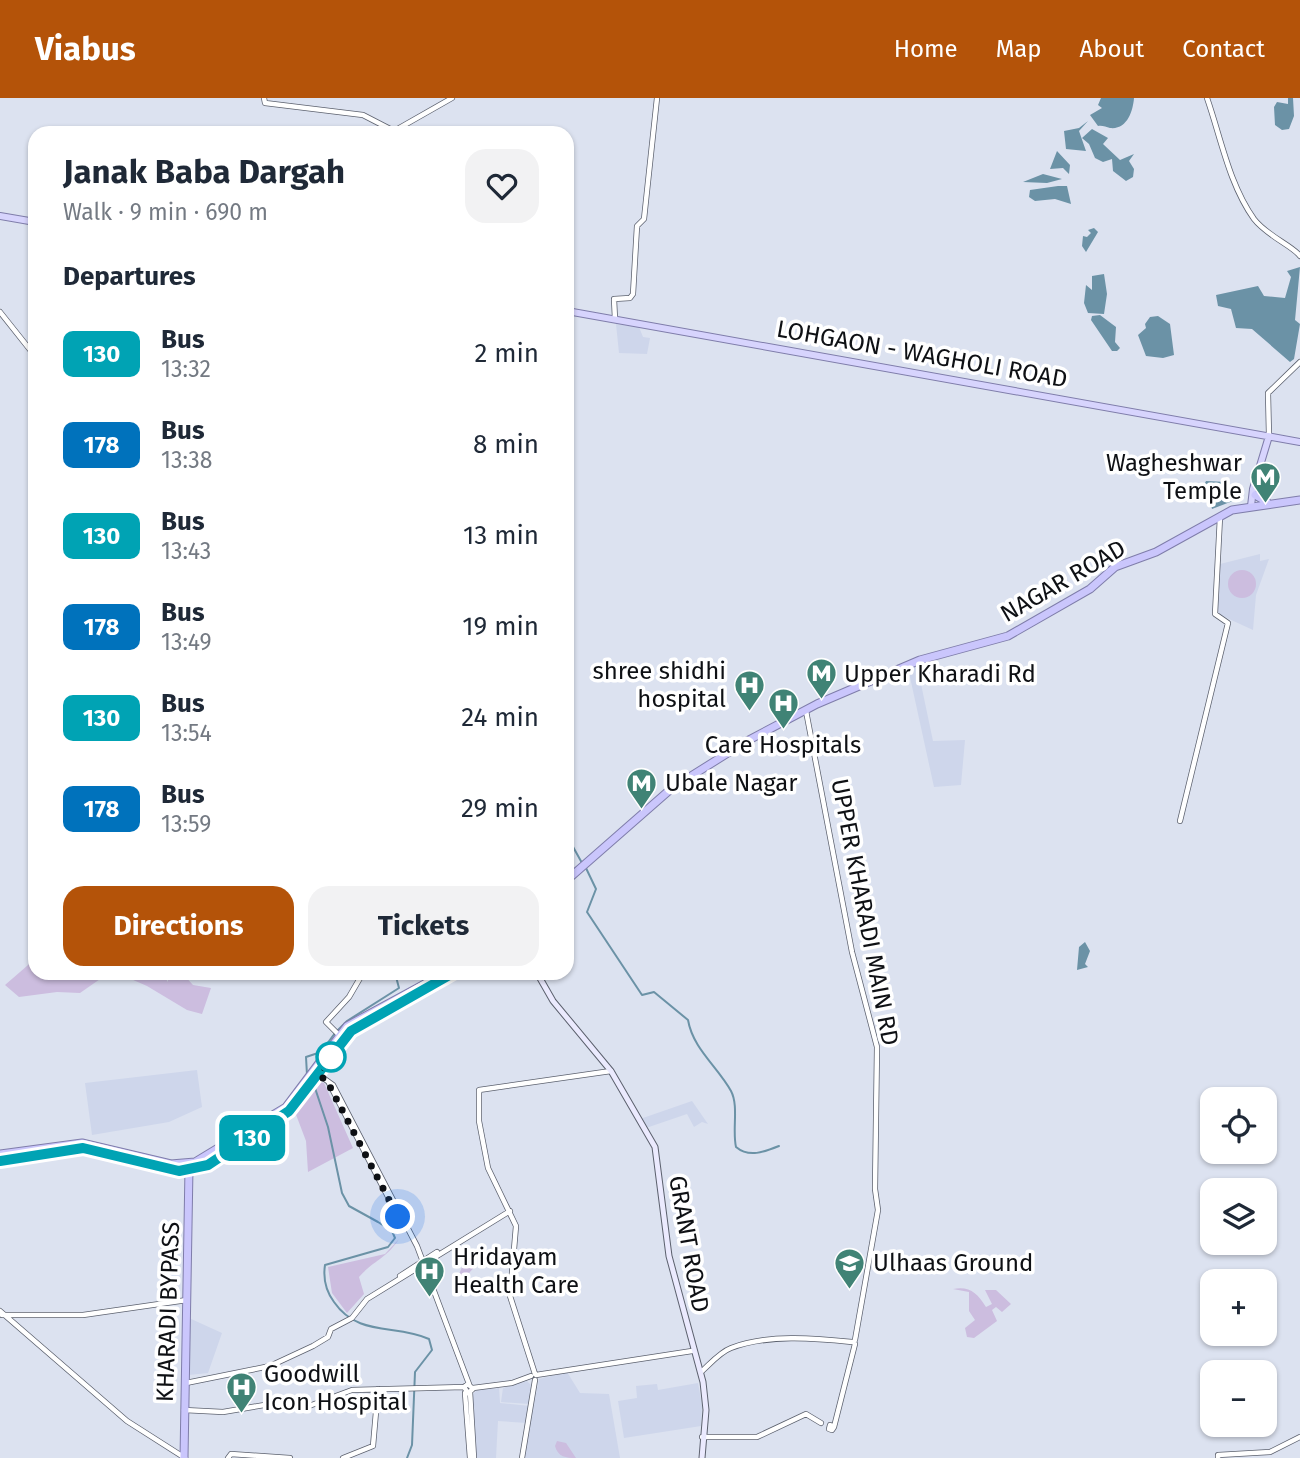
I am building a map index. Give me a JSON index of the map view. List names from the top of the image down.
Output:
{
  "streets": {
    "highway": ["NAGAR ROAD", "KHARADI BYPASS"],
    "main road": ["LOHGAON - WAGHOLI ROAD", "GRANT ROAD"],
    "street": ["UPPER KHARADI MAIN RD"]
  },
  "crossings": [
    ["NAGAR ROAD", "UPPER KHARADI MAIN RD"],
    ["UPPER KHARADI MAIN RD", "GRANT ROAD"]
  ],
  "places": {
    "metro station": ["Wagheshwar Temple", "Upper Kharadi Rd", "Ubale Nagar"],
    "hospital": [
      "shree shidhi hospital",
      "Care Hospitals",
      "Hridayam Health Care",
      "Goodwill Icon Hospital"
    ],
    "school or university": ["Ulhaas Ground"]
  },
  "lines": ["bus line 130"],
  "page": {
    "header": "Viabus",
    "nav": [
      "Home",
      "Map",
      "About",
      "Contact"
    ],
    "on_map": "130",
    "heading": [
      ["Janak Baba Dargah", "Walk · 9 min · 690 m"],
      "Departures"
    ],
    "list": [
      {
        "mark": "130",
        "name": "Bus",
        "note": "13:32",
        "value": "2 min"
      },
      {
        "mark": "178",
        "name": "Bus",
        "note": "13:38",
        "value": "8 min"
      },
      {
        "mark": "130",
        "name": "Bus",
        "note": "13:43",
        "value": "13 min"
      },
      {
        "mark": "178",
        "name": "Bus",
        "note": "13:49",
        "value": "19 min"
      },
      {
        "mark": "130",
        "name": "Bus",
        "note": "13:54",
        "value": "24 min"
      },
      {
        "mark": "178",
        "name": "Bus",
        "note": "13:59",
        "value": "29 min"
      }
    ],
    "buttons": ["Directions", "Tickets"],
    "map_buttons": ["+", "−"]
  }
}
